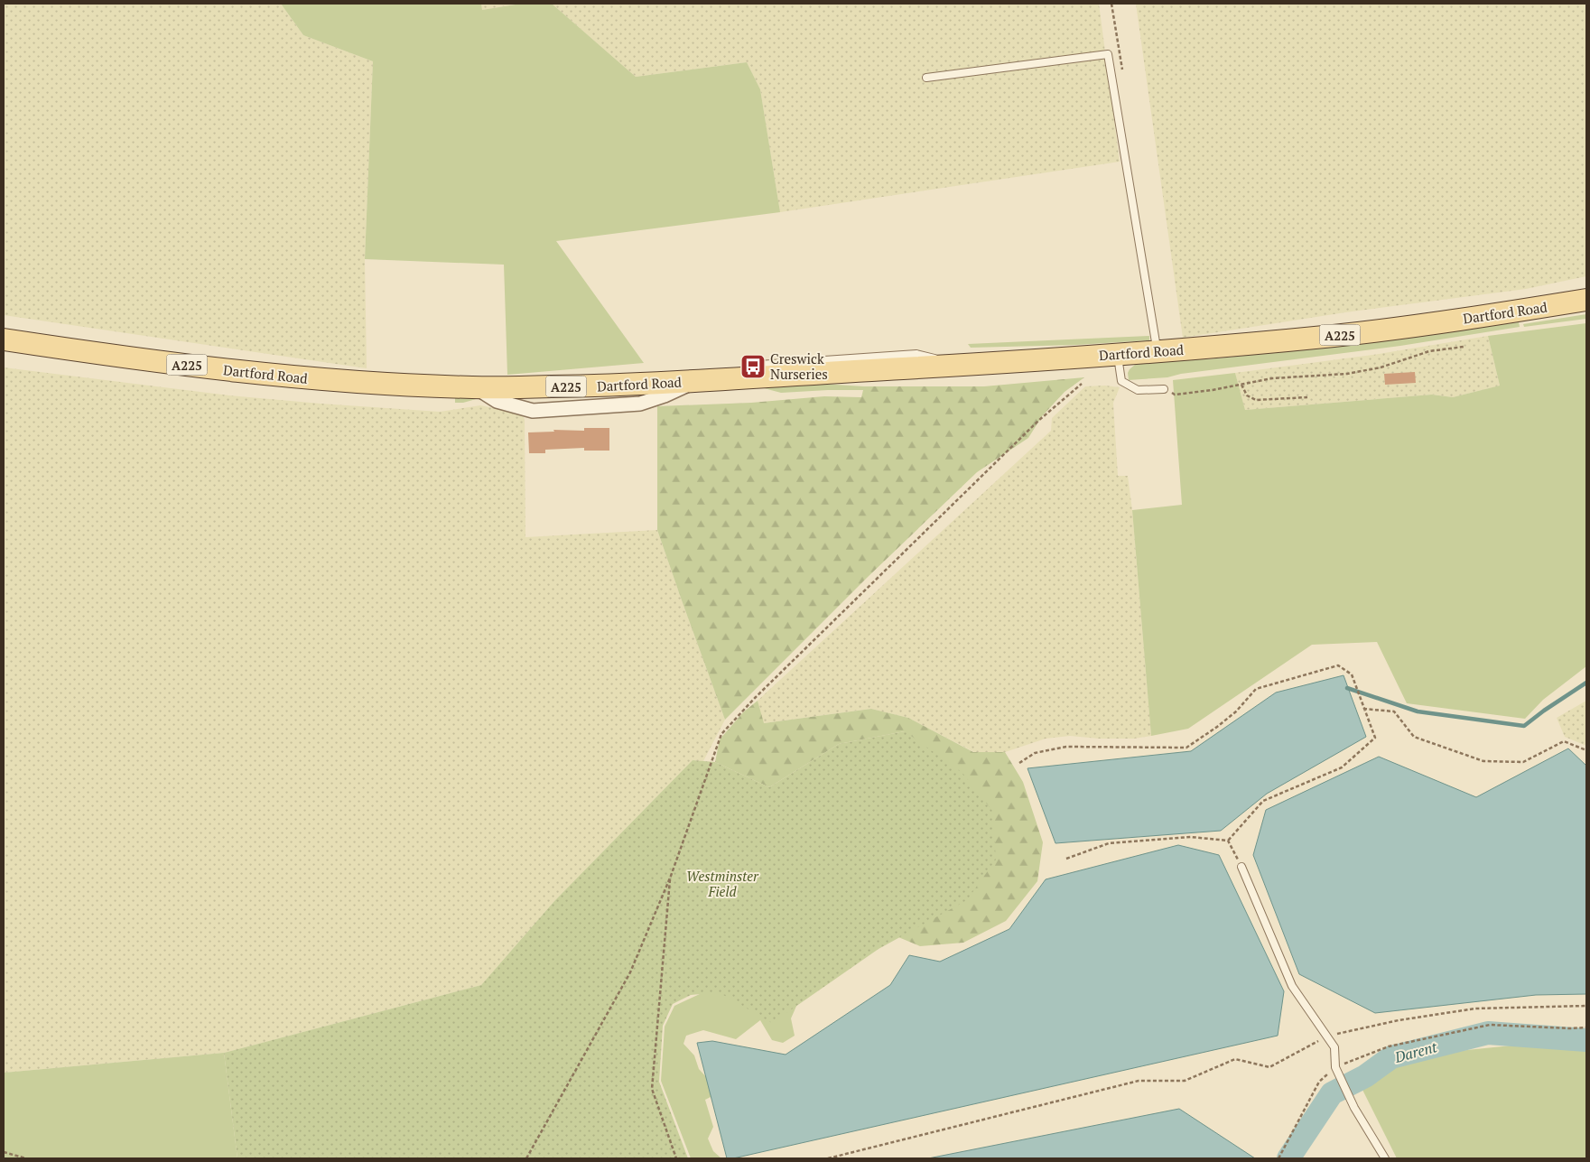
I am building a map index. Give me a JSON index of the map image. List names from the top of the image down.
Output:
{
  "streets": {
    "main road": ["Dartford Road", "A225"]
  },
  "water": ["Darent"],
  "parks": ["Westminster Field"],
  "places": {
    "bus stop": ["Creswick Nurseries"]
  }
}
